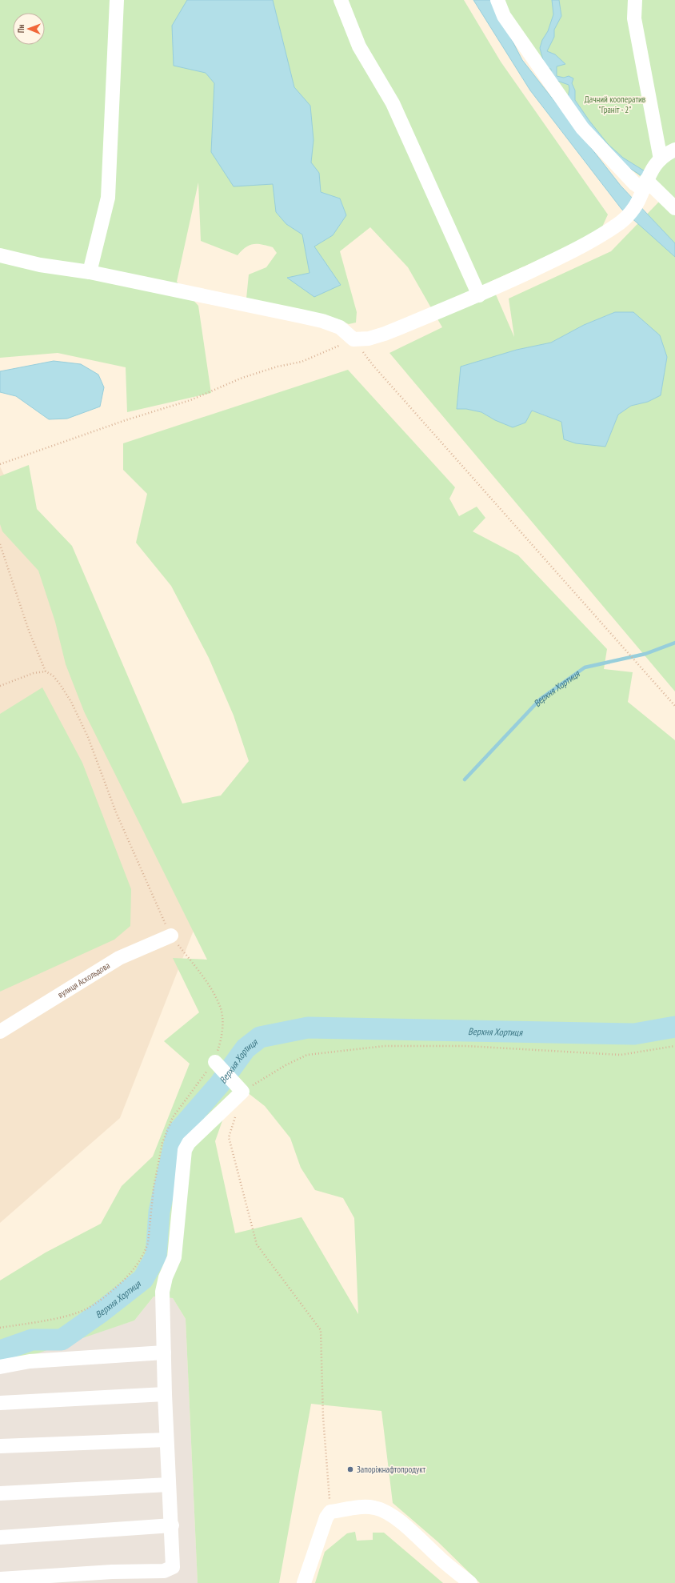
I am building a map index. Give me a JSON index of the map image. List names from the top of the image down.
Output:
{
  "streets": {
    "street": ["вулиця Аскольдова"]
  },
  "water": ["Верхня Хортиця"],
  "parks": ["Дачний кооператив \"Граніт - 2\""],
  "places": ["Запоріжнафтопродукт"],
  "north": "left"
}
